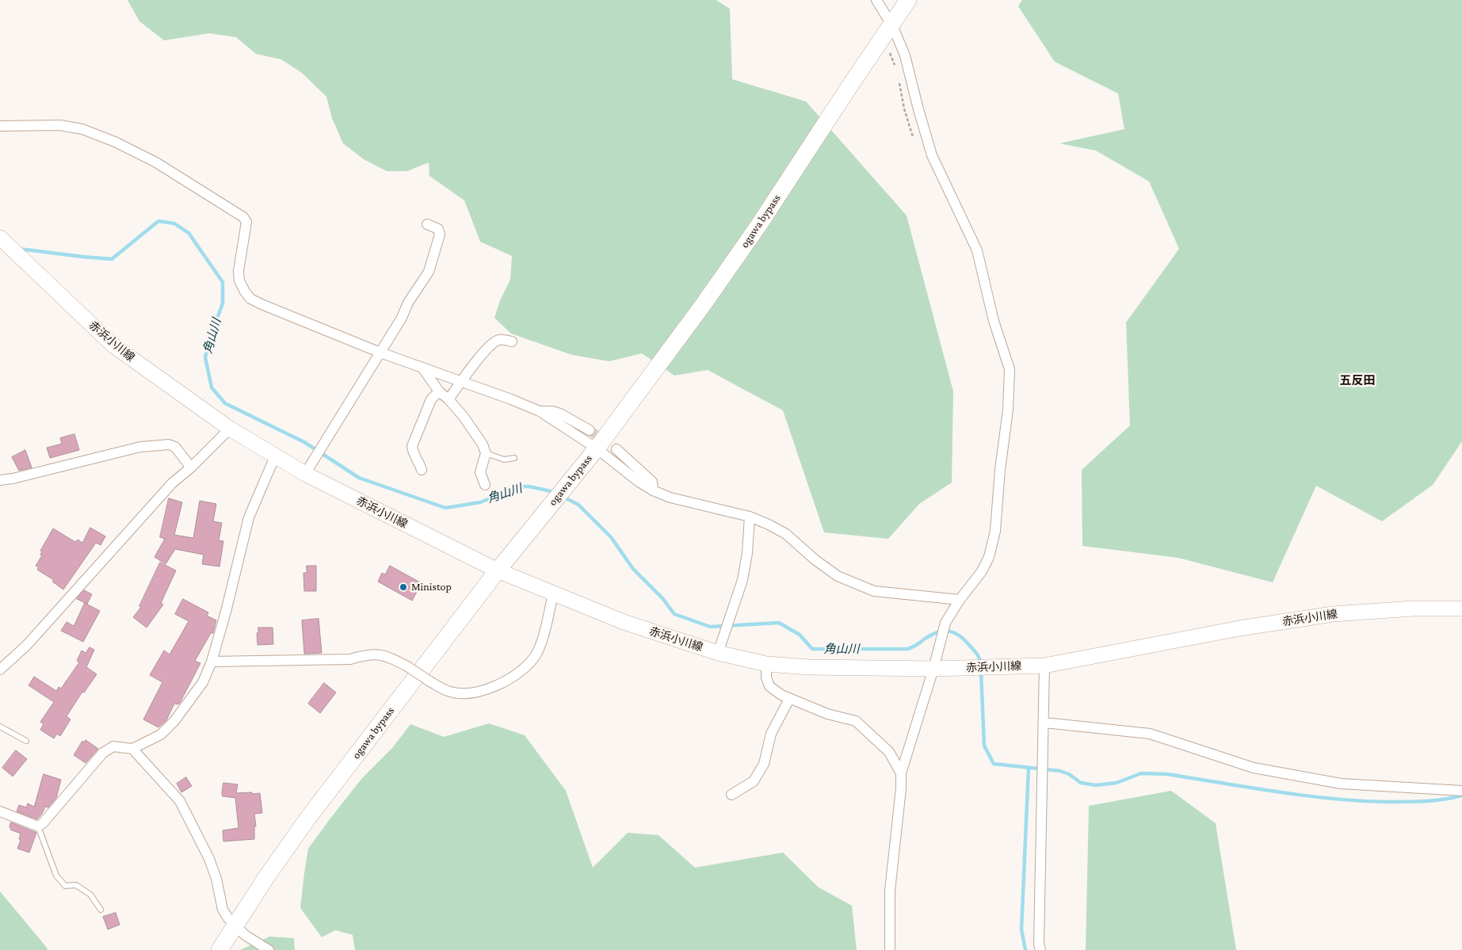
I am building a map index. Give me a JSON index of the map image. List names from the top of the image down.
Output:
{
  "streets": {
    "highway": ["ogawa bypass"],
    "main road": ["赤浜小川線"]
  },
  "crossings": [
    ["ogawa bypass", "赤浜小川線"]
  ],
  "districts": ["五反田"],
  "water": ["角山川"],
  "places": ["Ministop"]
}
